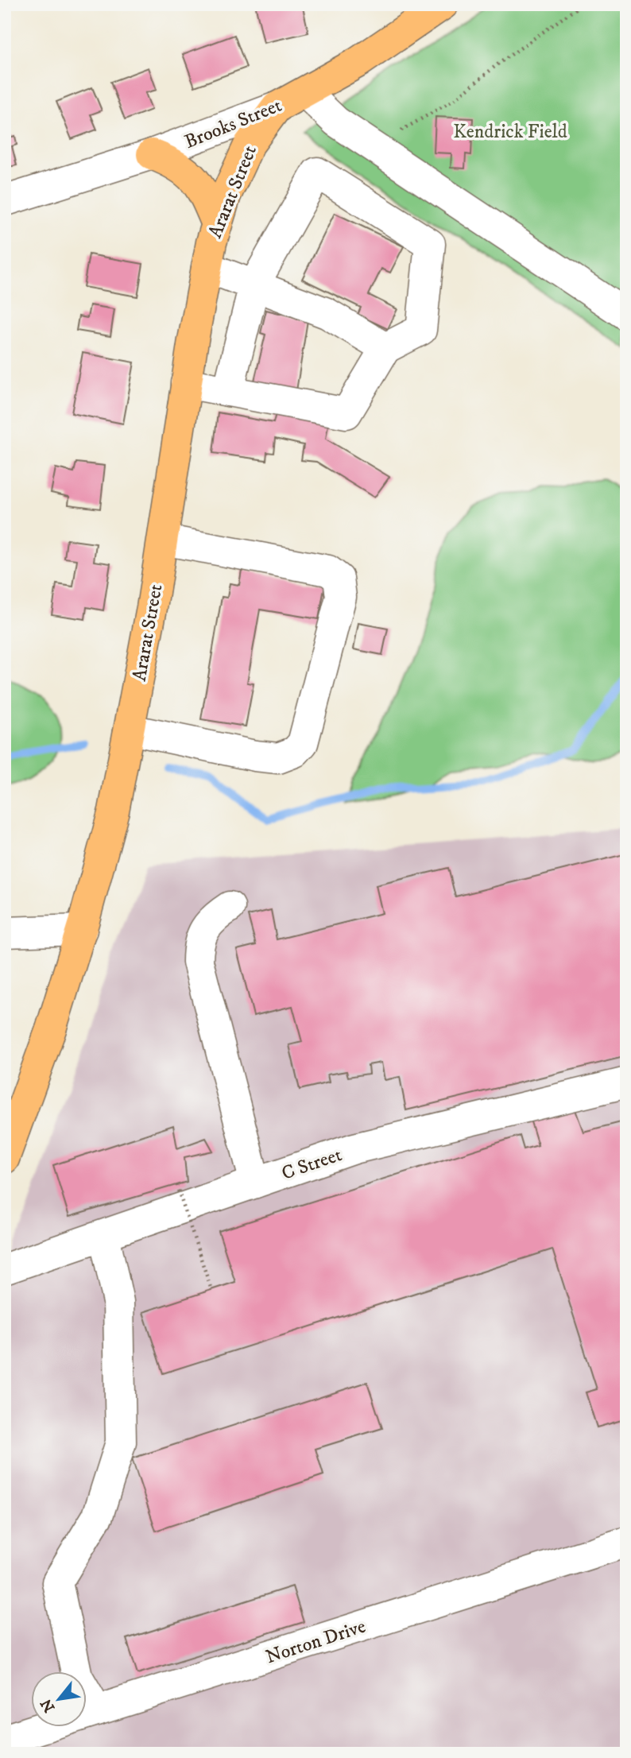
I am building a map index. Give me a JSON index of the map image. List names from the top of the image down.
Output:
{
  "streets": {
    "main road": ["Brooks Street", "Ararat Street"],
    "street": ["C Street", "Norton Drive"]
  },
  "crossings": [
    ["Brooks Street", "Ararat Street"]
  ],
  "parks": ["Kendrick Field"],
  "north": "bottom left"
}
